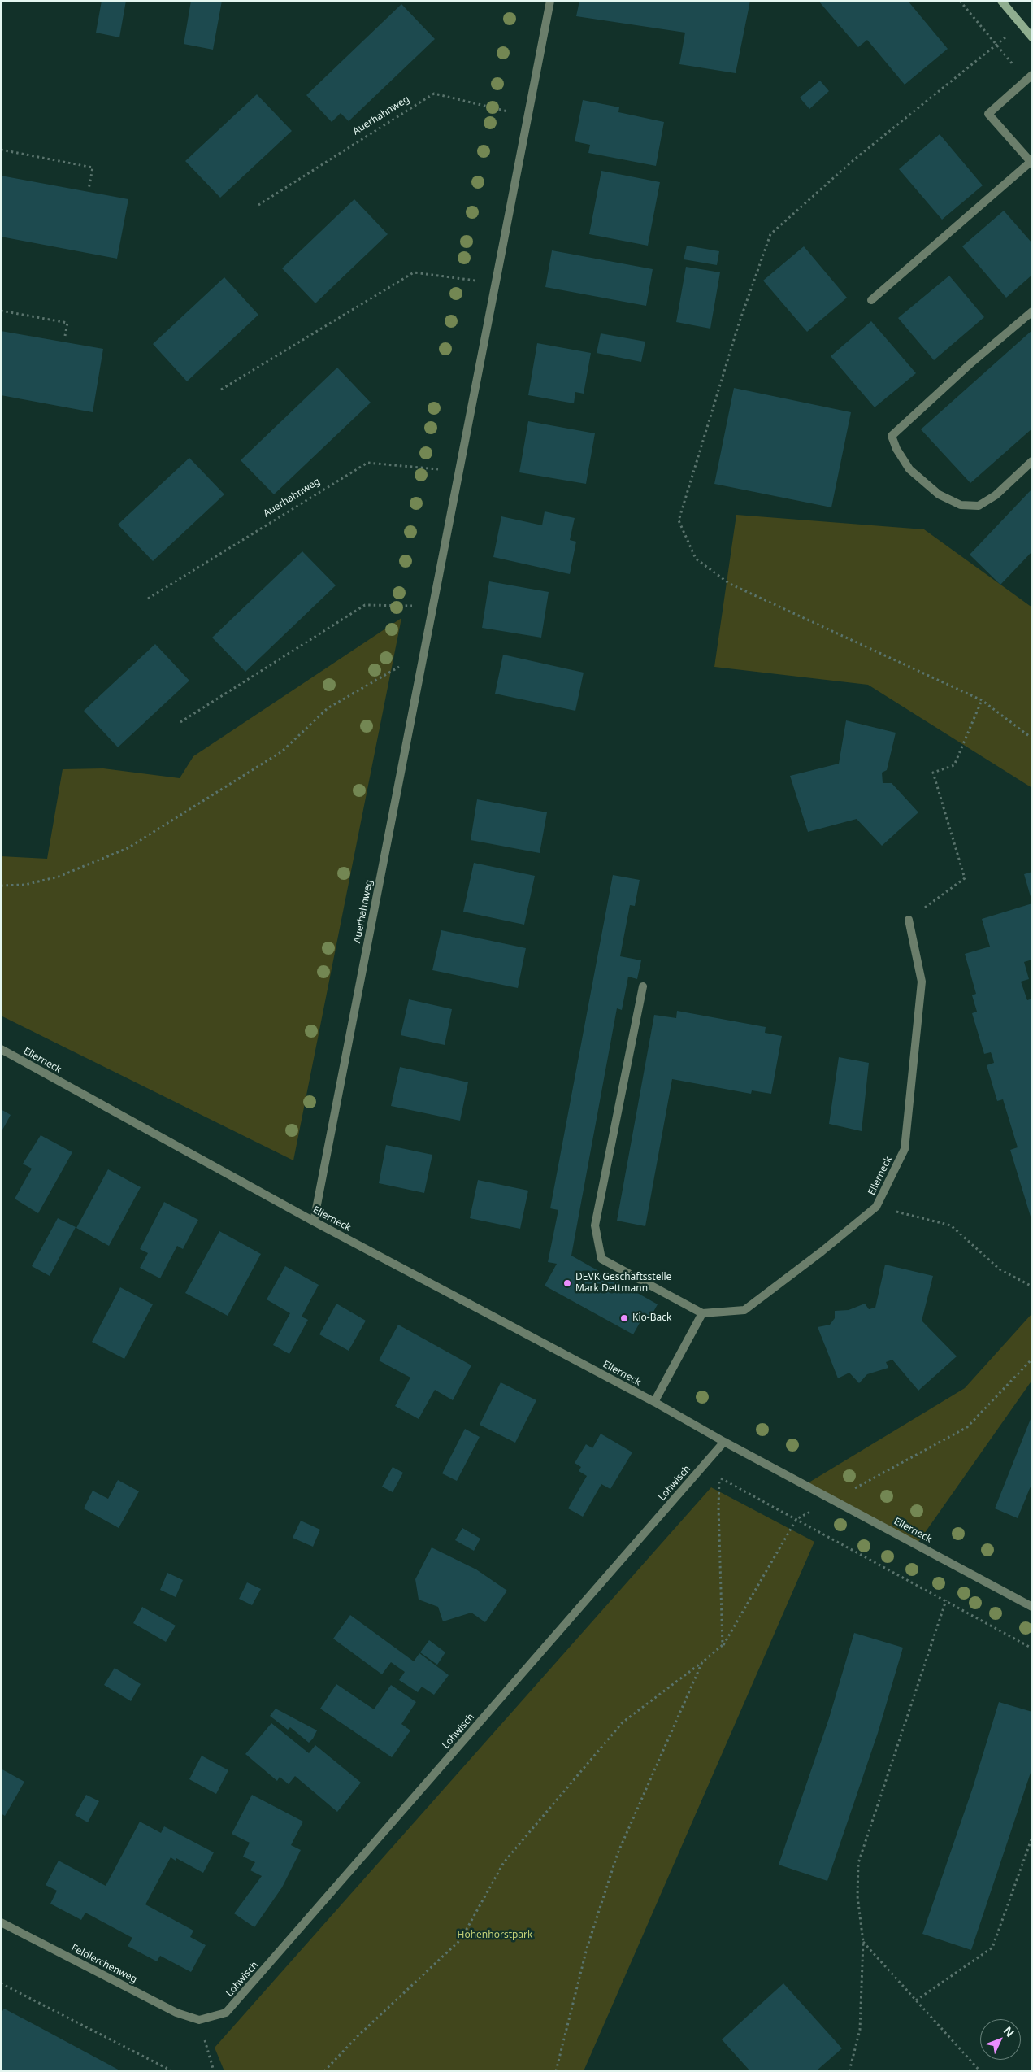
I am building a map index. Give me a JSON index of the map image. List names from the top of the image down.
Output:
{
  "streets": {
    "street": [
      "Auerhahnweg",
      "Ellerneck",
      "Lohwisch",
      "Feldlerchenweg"
    ]
  },
  "crossings": [
    ["Auerhahnweg", "Ellerneck"],
    ["Ellerneck", "Lohwisch"],
    ["Lohwisch", "Feldlerchenweg"]
  ],
  "parks": ["Hohenhorstpark"],
  "places": ["DEVK Geschäftsstelle Mark Dettmann", "Kio-Back"],
  "north": "top right"
}
